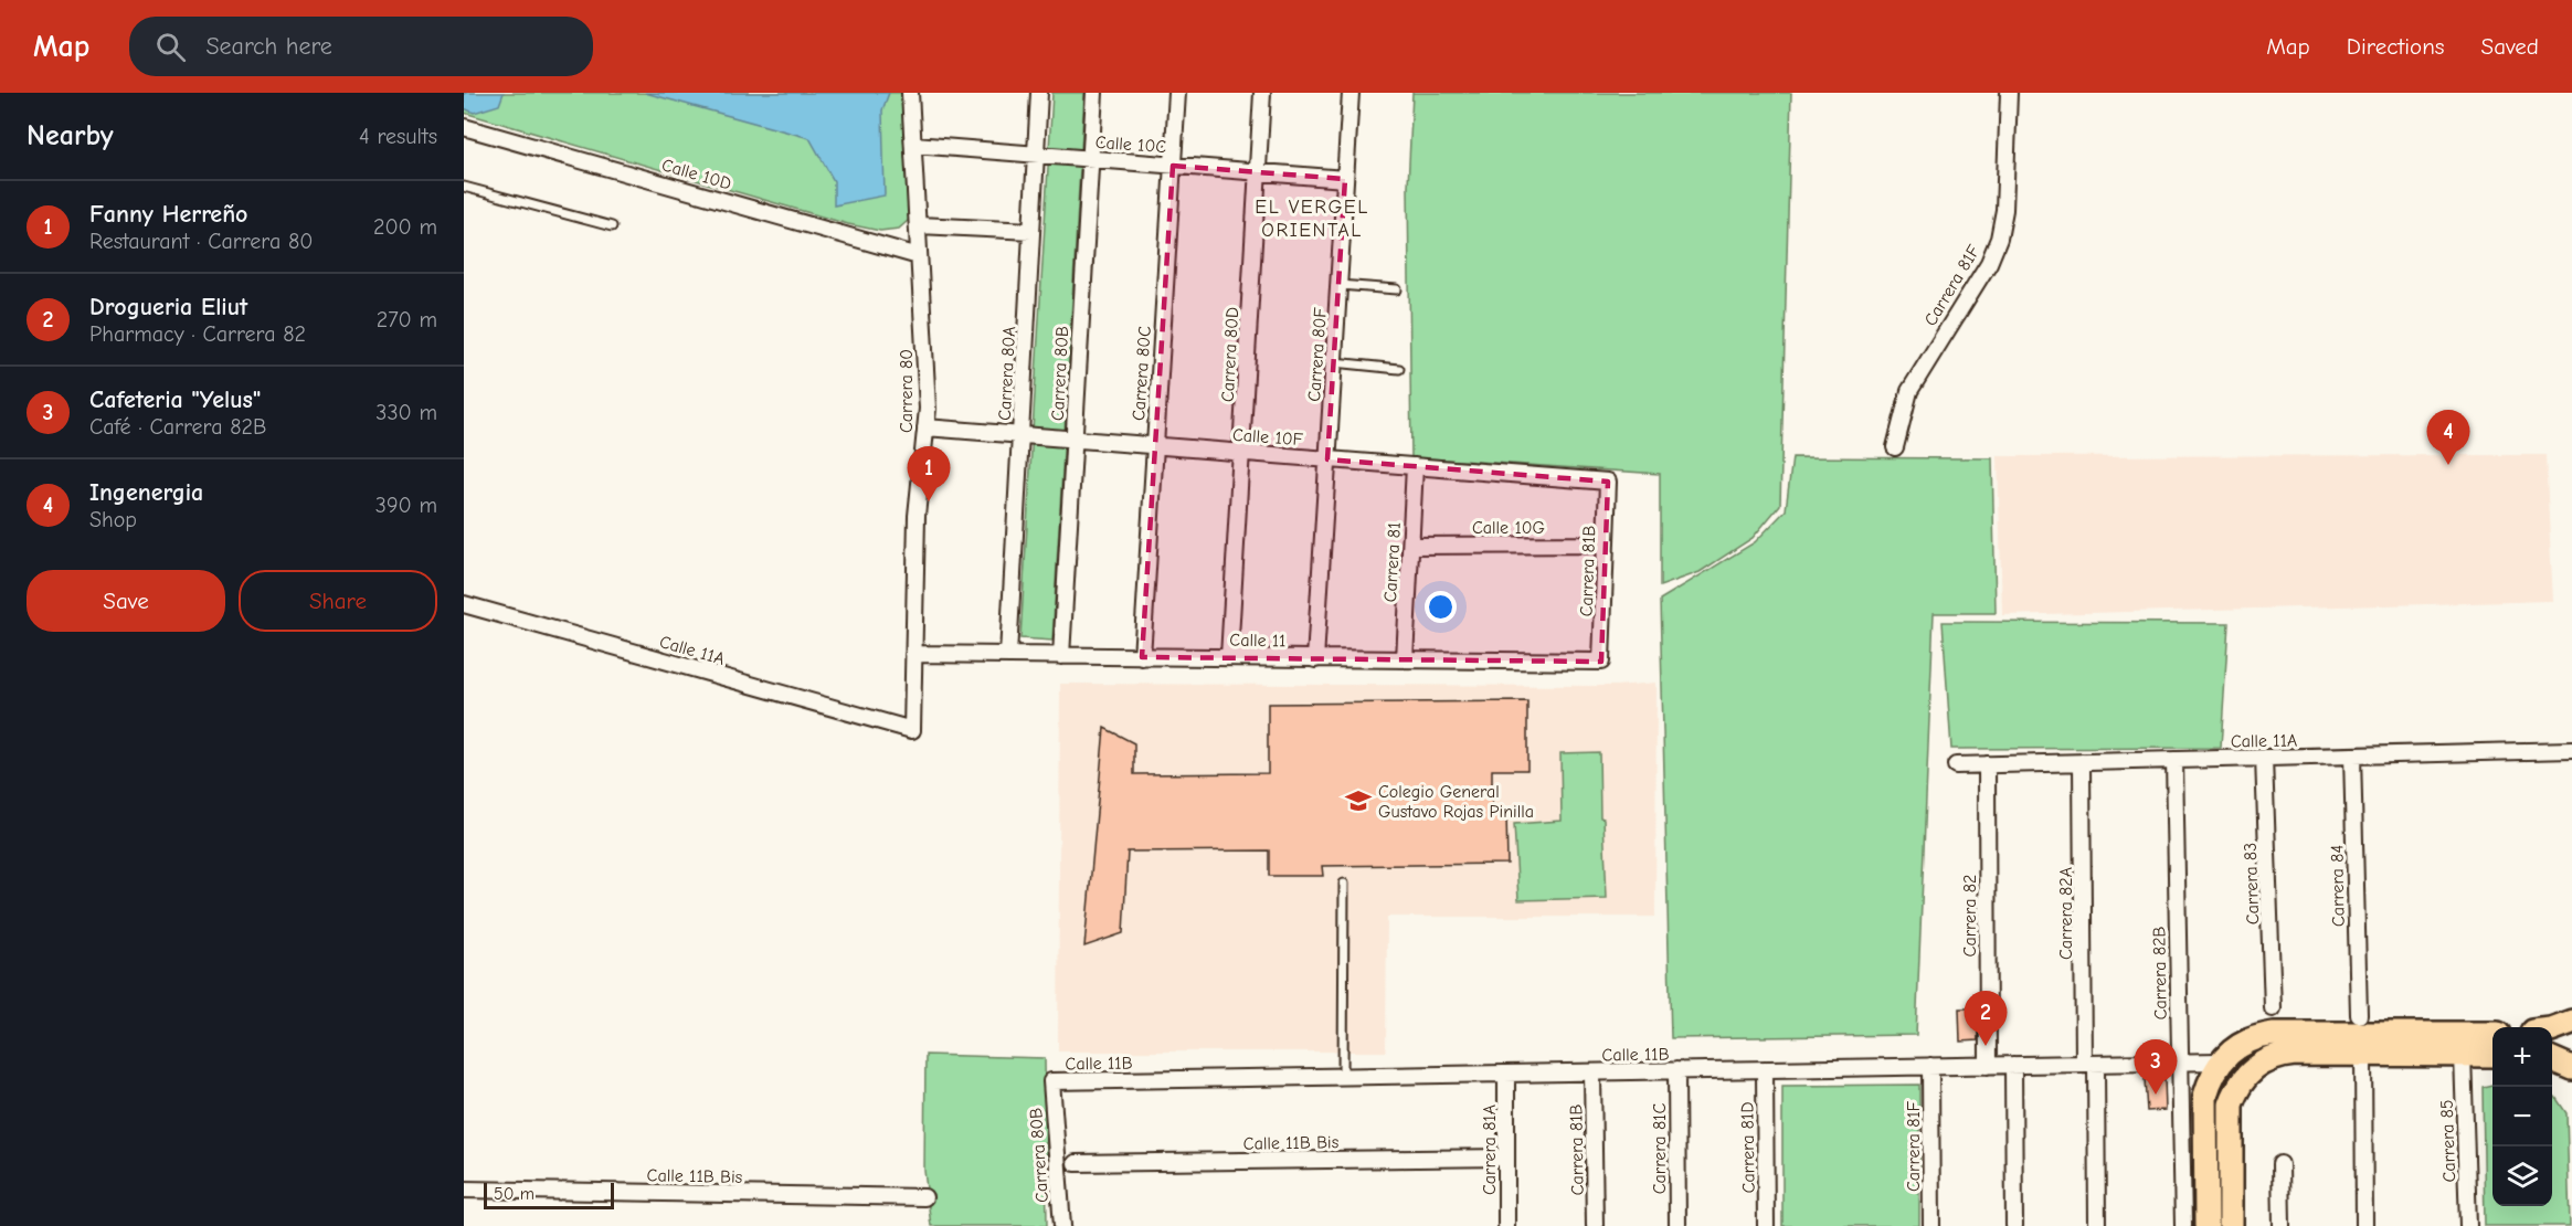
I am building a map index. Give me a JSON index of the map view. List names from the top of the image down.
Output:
{
  "streets": {
    "street": [
      "Calle 10C",
      "Calle 10D",
      "Carrera 81F",
      "Carrera 80D",
      "Carrera 80F",
      "Carrera 80A",
      "Carrera 80B",
      "Carrera 80C",
      "Carrera 80",
      "Calle 10F",
      "Calle 10G",
      "Carrera 81",
      "Carrera 81B",
      "Calle 11",
      "Calle 11A",
      "Carrera 83",
      "Carrera 84",
      "Carrera 82A",
      "Carrera 82",
      "Carrera 82B",
      "Calle 11B",
      "Carrera 85",
      "Calle 11B Bis",
      "Carrera 81D",
      "Carrera 81C",
      "Carrera 81A"
    ]
  },
  "crossings": [
    ["Calle 10C", "Carrera 80D"],
    ["Calle 10C", "Carrera 80F"],
    ["Calle 10C", "Carrera 80A"],
    ["Calle 10C", "Carrera 80B"],
    ["Calle 10C", "Carrera 80C"],
    ["Calle 10C", "Carrera 80"],
    ["Calle 10D", "Carrera 80"],
    ["Carrera 81F", "Calle 11B"],
    ["Carrera 80D", "Calle 10F"],
    ["Carrera 80D", "Calle 11"],
    ["Carrera 80F", "Calle 10F"],
    ["Carrera 80F", "Calle 11"],
    ["Carrera 80A", "Calle 10F"],
    ["Carrera 80A", "Calle 11"],
    ["Carrera 80B", "Calle 10F"],
    ["Carrera 80B", "Calle 11"],
    ["Carrera 80B", "Calle 11B"],
    ["Carrera 80C", "Calle 10F"],
    ["Carrera 80C", "Calle 11"],
    ["Carrera 80", "Calle 10F"],
    ["Carrera 80", "Calle 11"],
    ["Carrera 80", "Calle 11A"],
    ["Calle 10F", "Carrera 81"],
    ["Calle 10F", "Carrera 81B"],
    ["Calle 10G", "Carrera 81"],
    ["Calle 10G", "Carrera 81B"],
    ["Carrera 81", "Calle 11"],
    ["Carrera 81B", "Calle 11"],
    ["Carrera 81B", "Calle 11B"],
    ["Calle 11A", "Carrera 83"],
    ["Calle 11A", "Carrera 84"],
    ["Calle 11A", "Carrera 82A"],
    ["Calle 11A", "Carrera 82"],
    ["Calle 11A", "Carrera 82B"],
    ["Carrera 82A", "Calle 11B"],
    ["Carrera 82", "Calle 11B"],
    ["Carrera 82B", "Calle 11B"],
    ["Calle 11B", "Carrera 81D"],
    ["Calle 11B", "Carrera 81C"],
    ["Calle 11B", "Carrera 81A"],
    ["Calle 11B Bis", "Carrera 81A"]
  ],
  "districts": ["EL VERGEL ORIENTAL"],
  "places": {
    "school or university": ["Colegio General Gustavo Rojas Pinilla"]
  },
  "scale_bar": "50 m",
  "page": {
    "header": "Map",
    "search": "Search here",
    "nav": ["Map", "Directions", "Saved"],
    "heading": ["Nearby", "4 results"],
    "list": [
      {
        "mark": "1",
        "name": "Fanny Herreño",
        "note": "Restaurant · Carrera 80",
        "value": "200 m"
      },
      {
        "mark": "2",
        "name": "Drogueria Eliut",
        "note": "Pharmacy · Carrera 82",
        "value": "270 m"
      },
      {
        "mark": "3",
        "name": "Cafeteria \"Yelus\"",
        "note": "Café · Carrera 82B",
        "value": "330 m"
      },
      {
        "mark": "4",
        "name": "Ingenergia",
        "note": "Shop",
        "value": "390 m"
      }
    ],
    "pins": [
      "4",
      "1",
      "2",
      "3"
    ],
    "buttons": ["Save", "Share"],
    "map_buttons": ["+", "−"],
    "scale": "50 m"
  }
}
